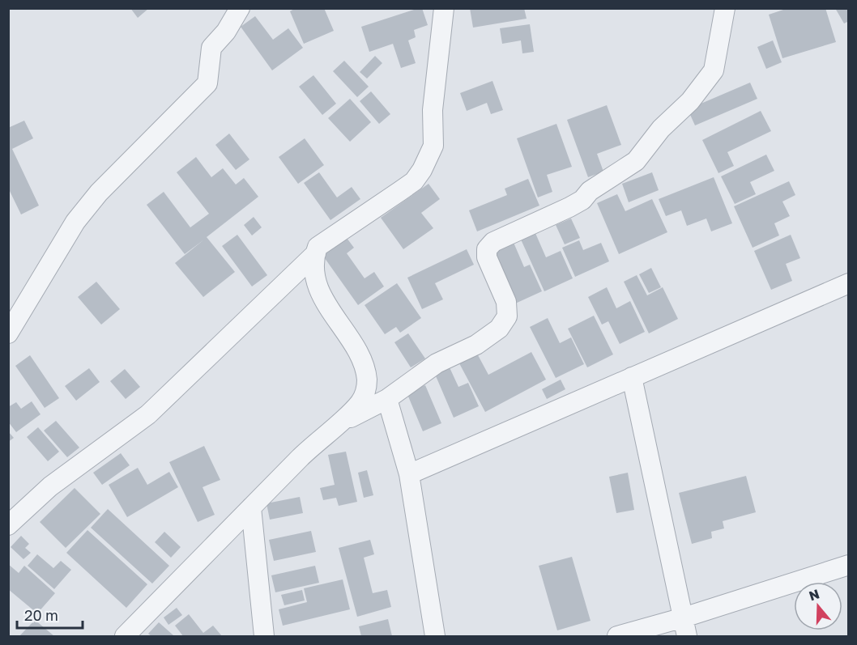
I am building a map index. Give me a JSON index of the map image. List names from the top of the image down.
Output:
{
  "scale_bar": "20 m",
  "north": "top"
}
